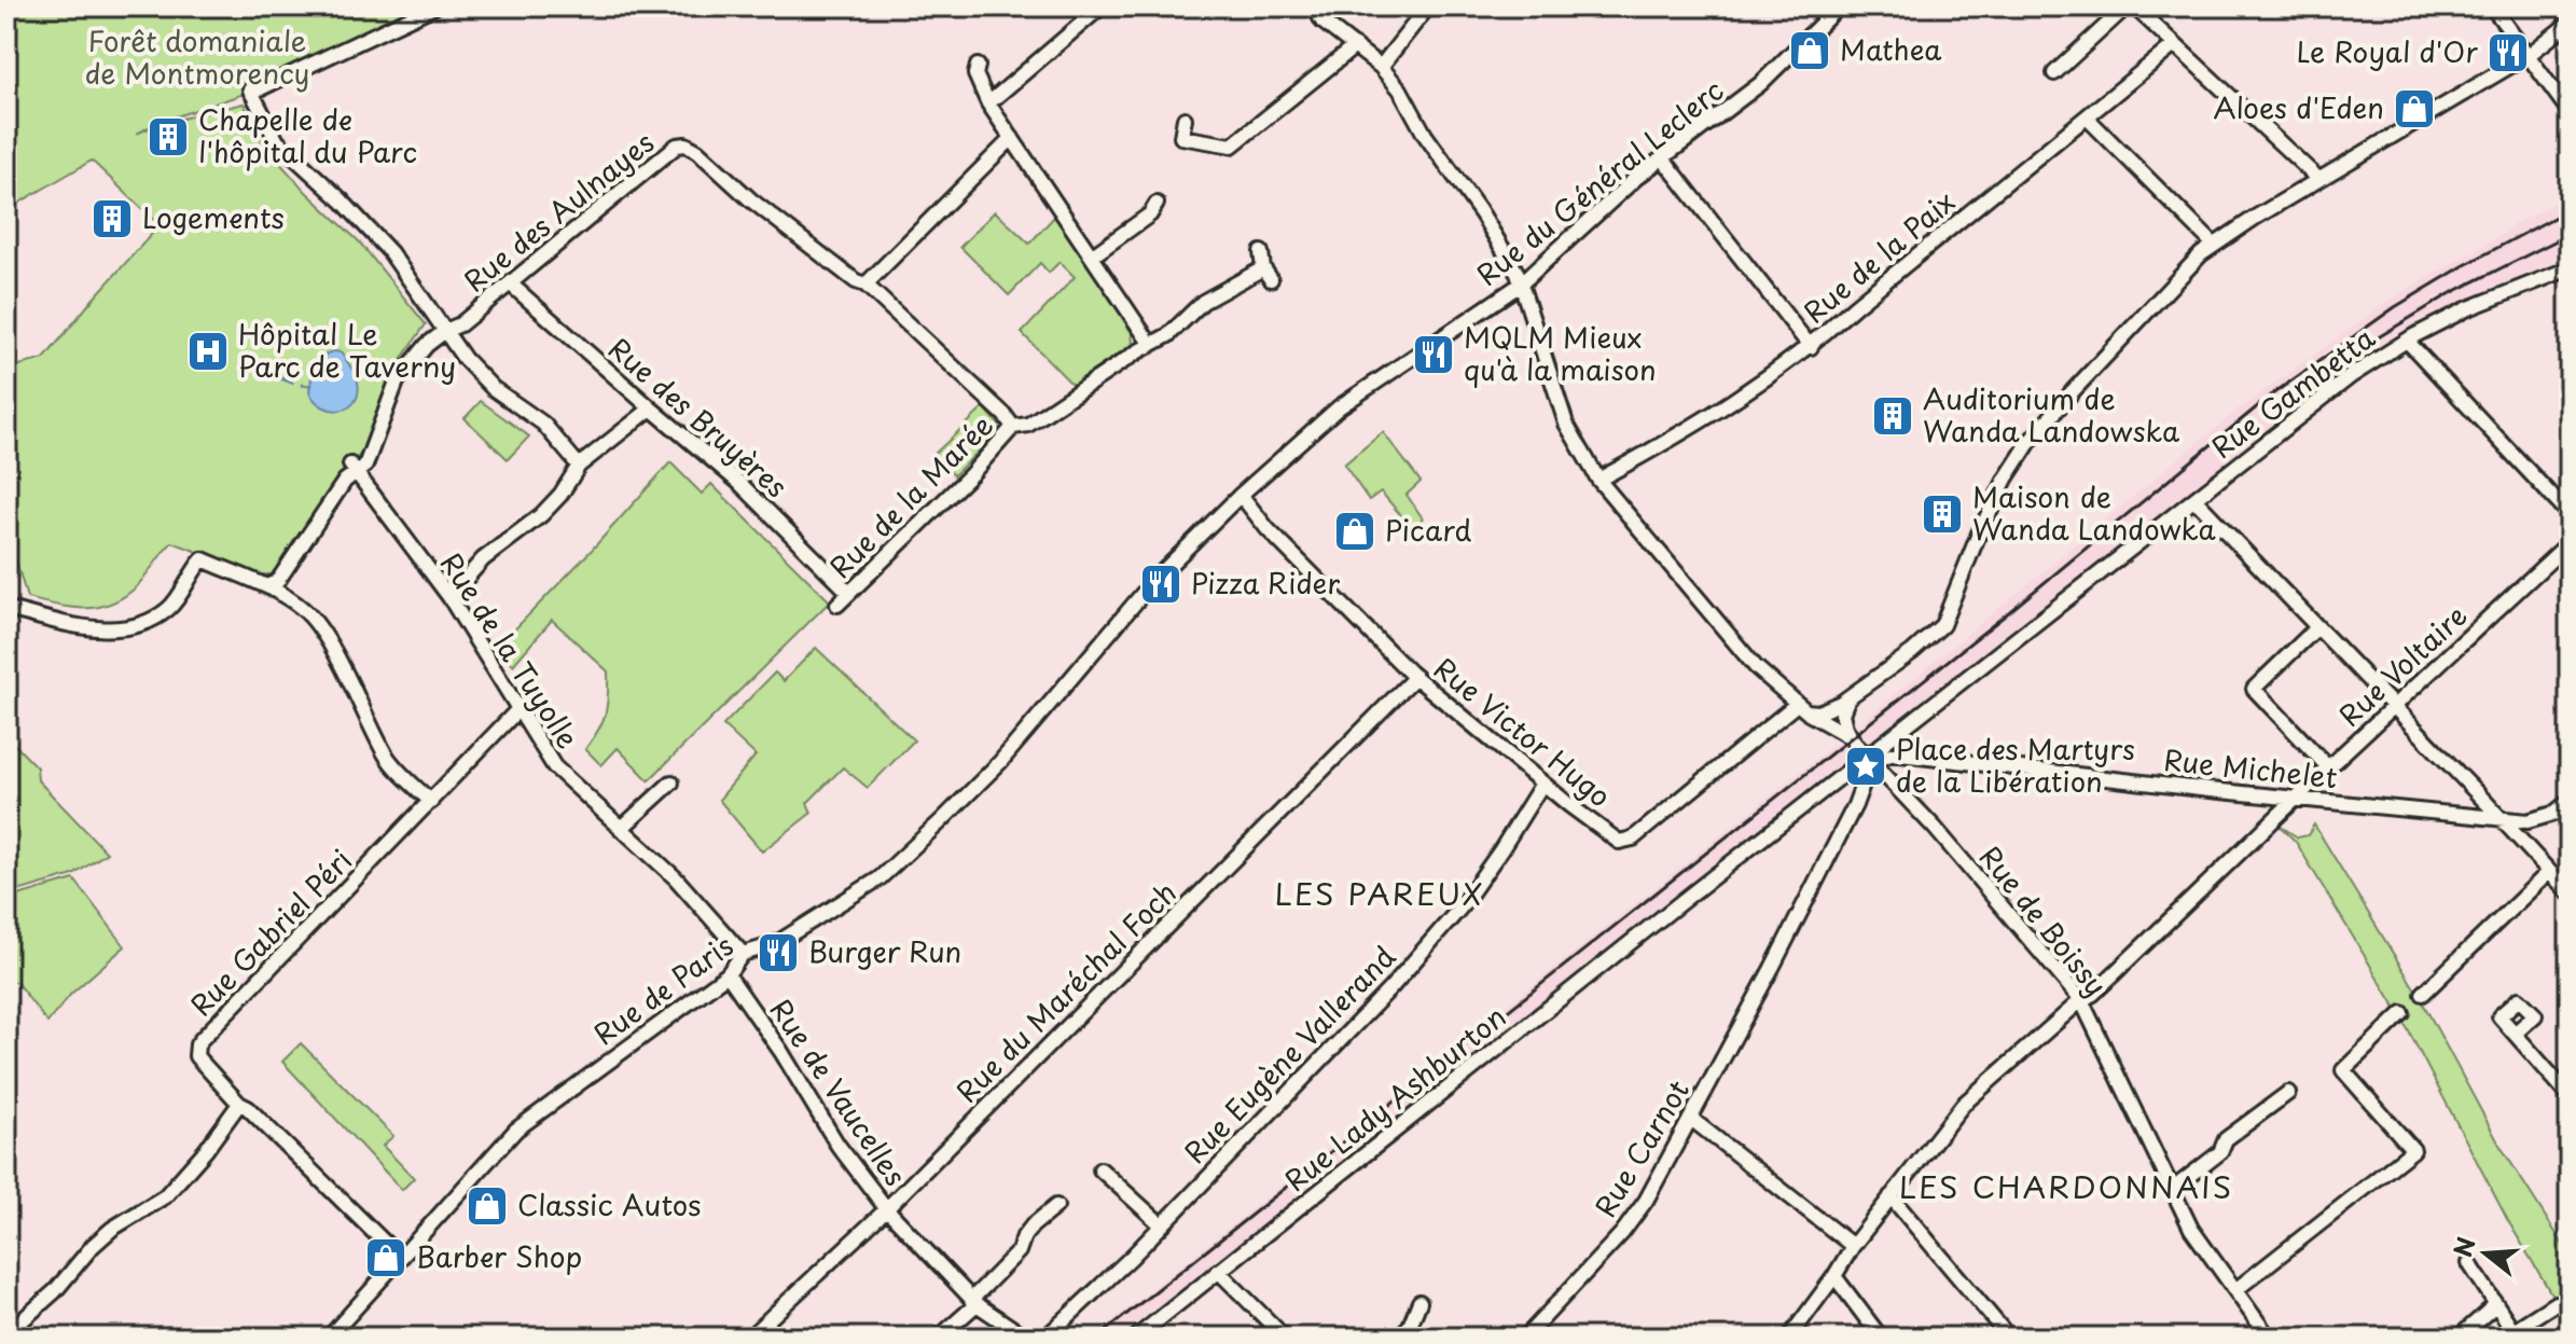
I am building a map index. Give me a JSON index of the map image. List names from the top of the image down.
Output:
{
  "streets": {
    "street": [
      "Rue du Général Leclerc",
      "Rue des Aulnayes",
      "Rue de la Paix",
      "Rue Gambetta",
      "Rue des Bruyères",
      "Rue de la Marée",
      "Rue de la Tuyolle",
      "Rue Voltaire",
      "Rue Victor Hugo",
      "Rue Michelet",
      "Rue de Boissy",
      "Rue Gabriel Péri",
      "Rue de Paris",
      "Rue du Maréchal Foch",
      "Rue Eugène Vallerand",
      "Rue de Vaucelles",
      "Rue Lady Ashburton",
      "Rue Carnot"
    ]
  },
  "crossings": [
    ["Rue du Général Leclerc", "Rue de Boissy"],
    ["Rue du Général Leclerc", "Rue de Paris"],
    ["Rue des Aulnayes", "Rue des Bruyères"],
    ["Rue des Aulnayes", "Rue de la Tuyolle"],
    ["Rue de la Paix", "Rue de Boissy"],
    ["Rue Gambetta", "Rue Michelet"],
    ["Rue Gambetta", "Rue de Boissy"],
    ["Rue des Bruyères", "Rue de la Marée"],
    ["Rue de la Tuyolle", "Rue Gabriel Péri"],
    ["Rue de la Tuyolle", "Rue de Paris"],
    ["Rue Voltaire", "Rue Michelet"],
    ["Rue Voltaire", "Rue de Boissy"],
    ["Rue Victor Hugo", "Rue de Boissy"],
    ["Rue Victor Hugo", "Rue de Paris"],
    ["Rue Victor Hugo", "Rue du Maréchal Foch"],
    ["Rue Victor Hugo", "Rue Eugène Vallerand"],
    ["Rue Michelet", "Rue de Boissy"],
    ["Rue Gabriel Péri", "Rue de Paris"],
    ["Rue de Paris", "Rue de Vaucelles"],
    ["Rue du Maréchal Foch", "Rue de Vaucelles"]
  ],
  "districts": ["LES PAREUX", "LES CHARDONNAIS"],
  "parks": ["Forêt domaniale de Montmorency"],
  "places": {
    "shop": [
      "Mathea",
      "Aloes d'Eden",
      "Picard",
      "Classic Autos",
      "Barber Shop"
    ],
    "restaurant": [
      "Le Royal d'Or",
      "MQLM Mieux qu'à la maison",
      "Pizza Rider",
      "Burger Run"
    ],
    "building": [
      "Chapelle de l'hôpital du Parc",
      "Logements",
      "Auditorium de Wanda Landowska",
      "Maison de Wanda Landowka"
    ],
    "hospital": ["Hôpital Le Parc de Taverny"],
    "place": ["Place des Martyrs de la Libération"]
  },
  "north": "left"
}
